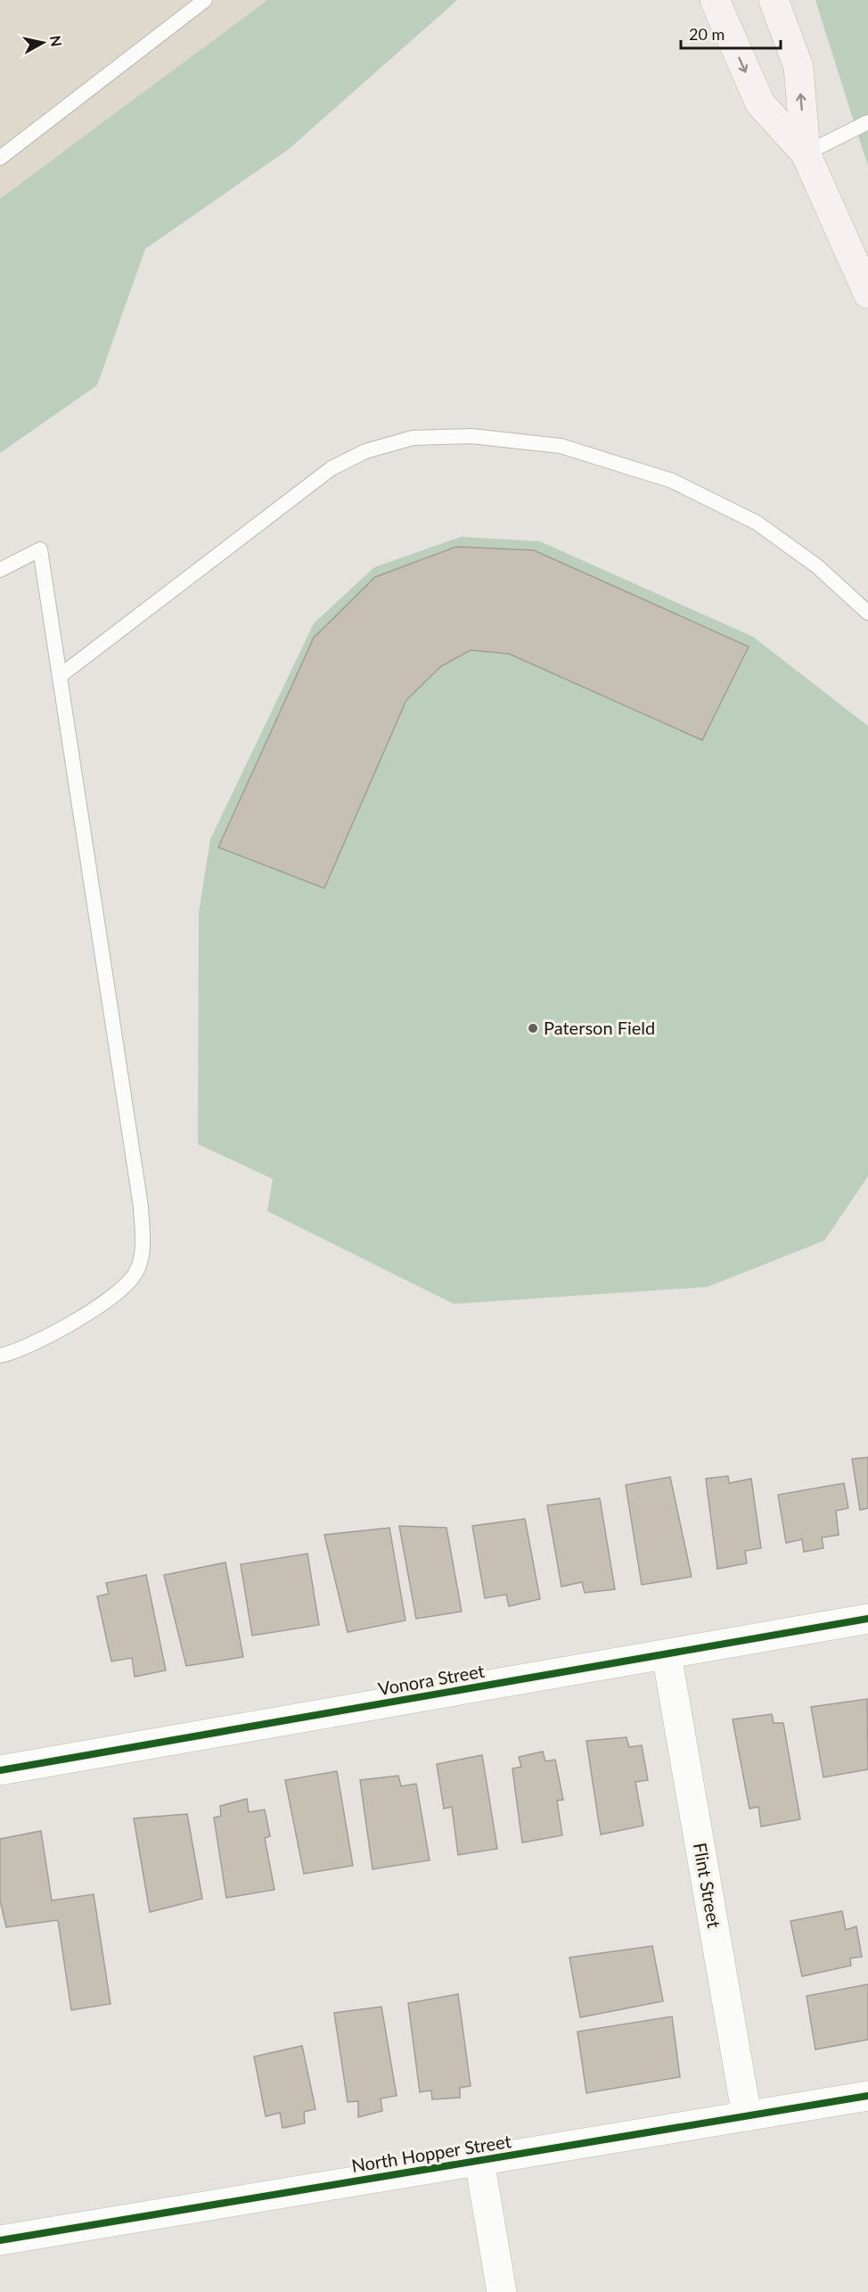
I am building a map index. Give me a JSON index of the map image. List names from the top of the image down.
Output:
{
  "streets": {
    "street": ["Vonora Street", "Flint Street", "North Hopper Street"]
  },
  "crossings": [
    ["Vonora Street", "Flint Street"],
    ["Flint Street", "North Hopper Street"]
  ],
  "places": ["Paterson Field"],
  "scale_bar": "20 m",
  "north": "right"
}
